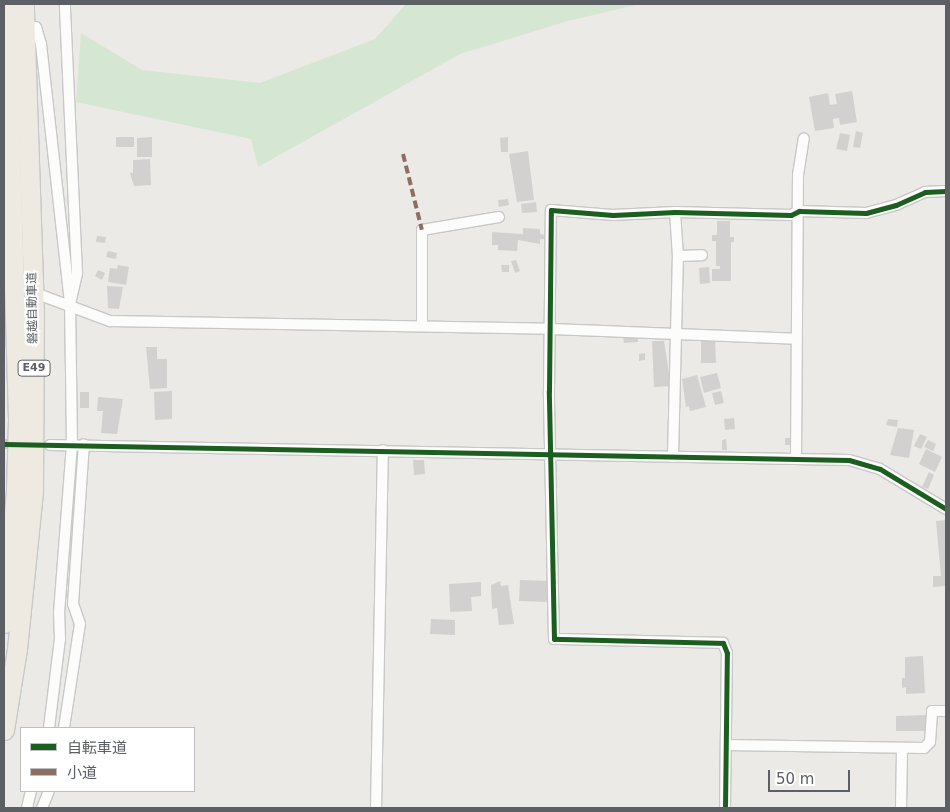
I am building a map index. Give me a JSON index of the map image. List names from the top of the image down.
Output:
{
  "streets": {
    "highway": ["磐越自動車道", "E49"]
  },
  "legend": ["自転車道", "小道"],
  "scale_bar": "50 m"
}
